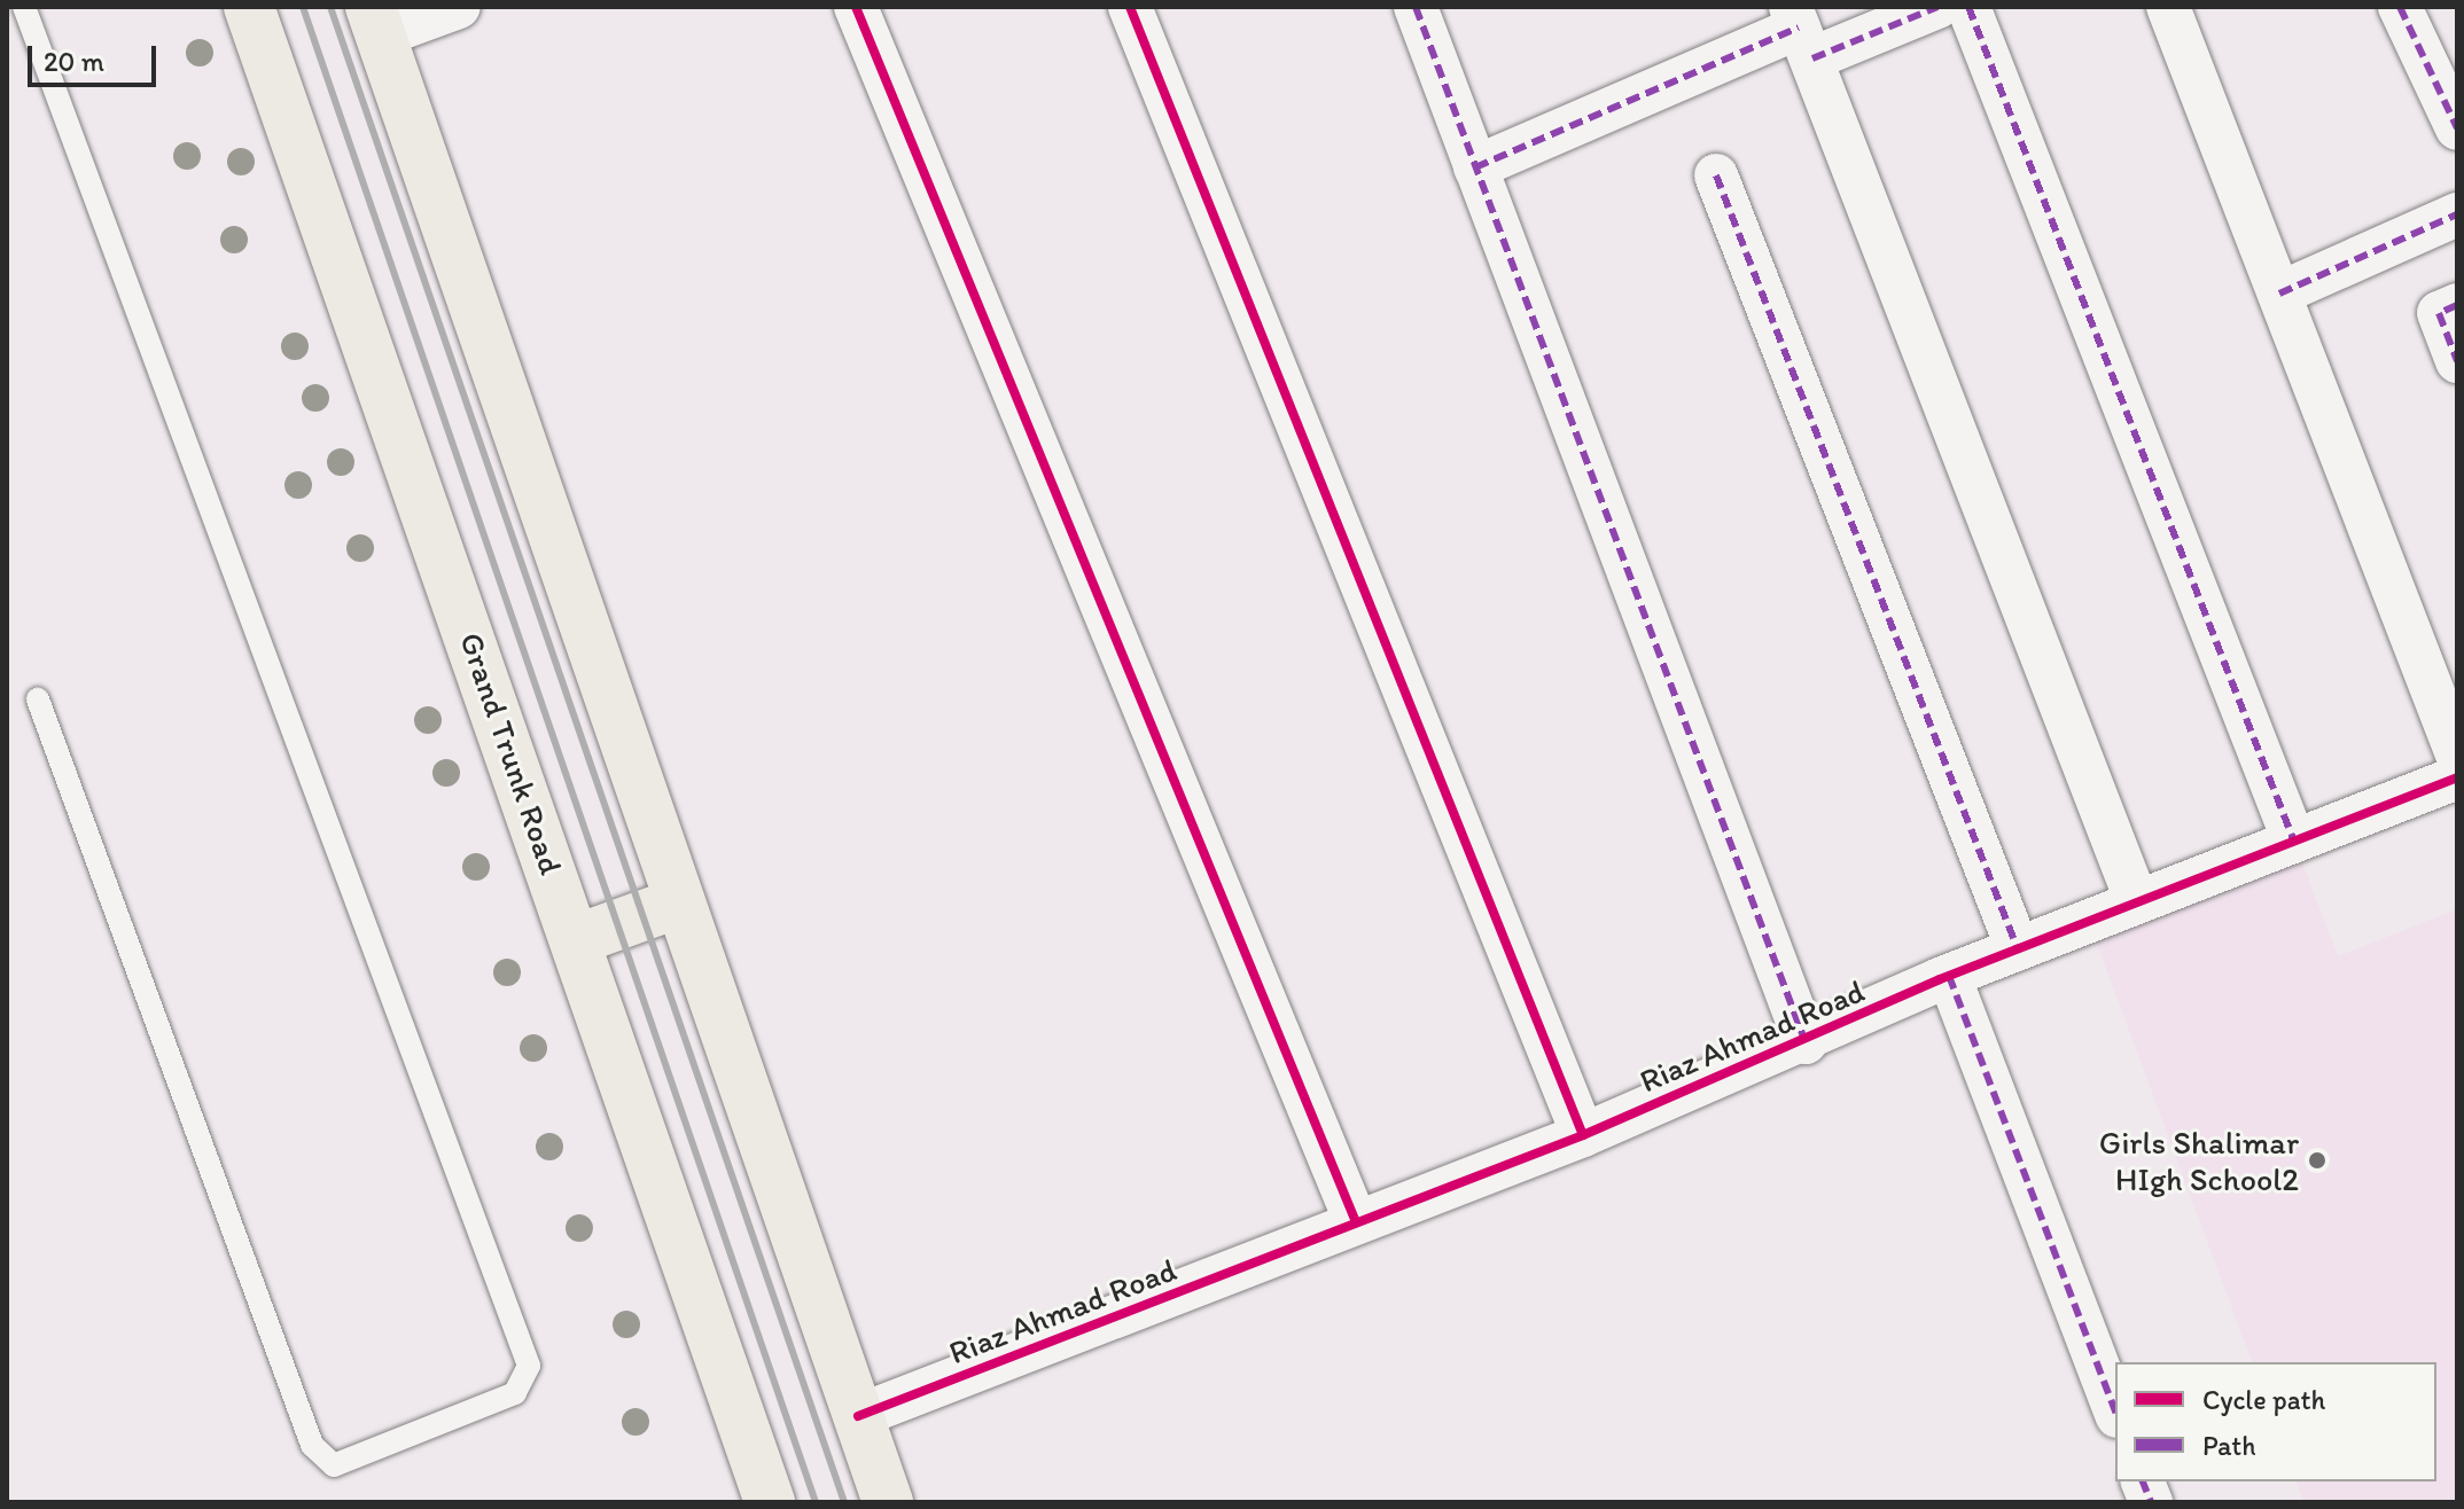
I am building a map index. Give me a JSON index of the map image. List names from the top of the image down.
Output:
{
  "streets": {
    "main road": ["Grand Trunk Road"],
    "street": ["Riaz Ahmad Road"]
  },
  "places": ["Girls Shalimar HIgh School2"],
  "legend": ["Cycle path", "Path"],
  "scale_bar": "20 m"
}
